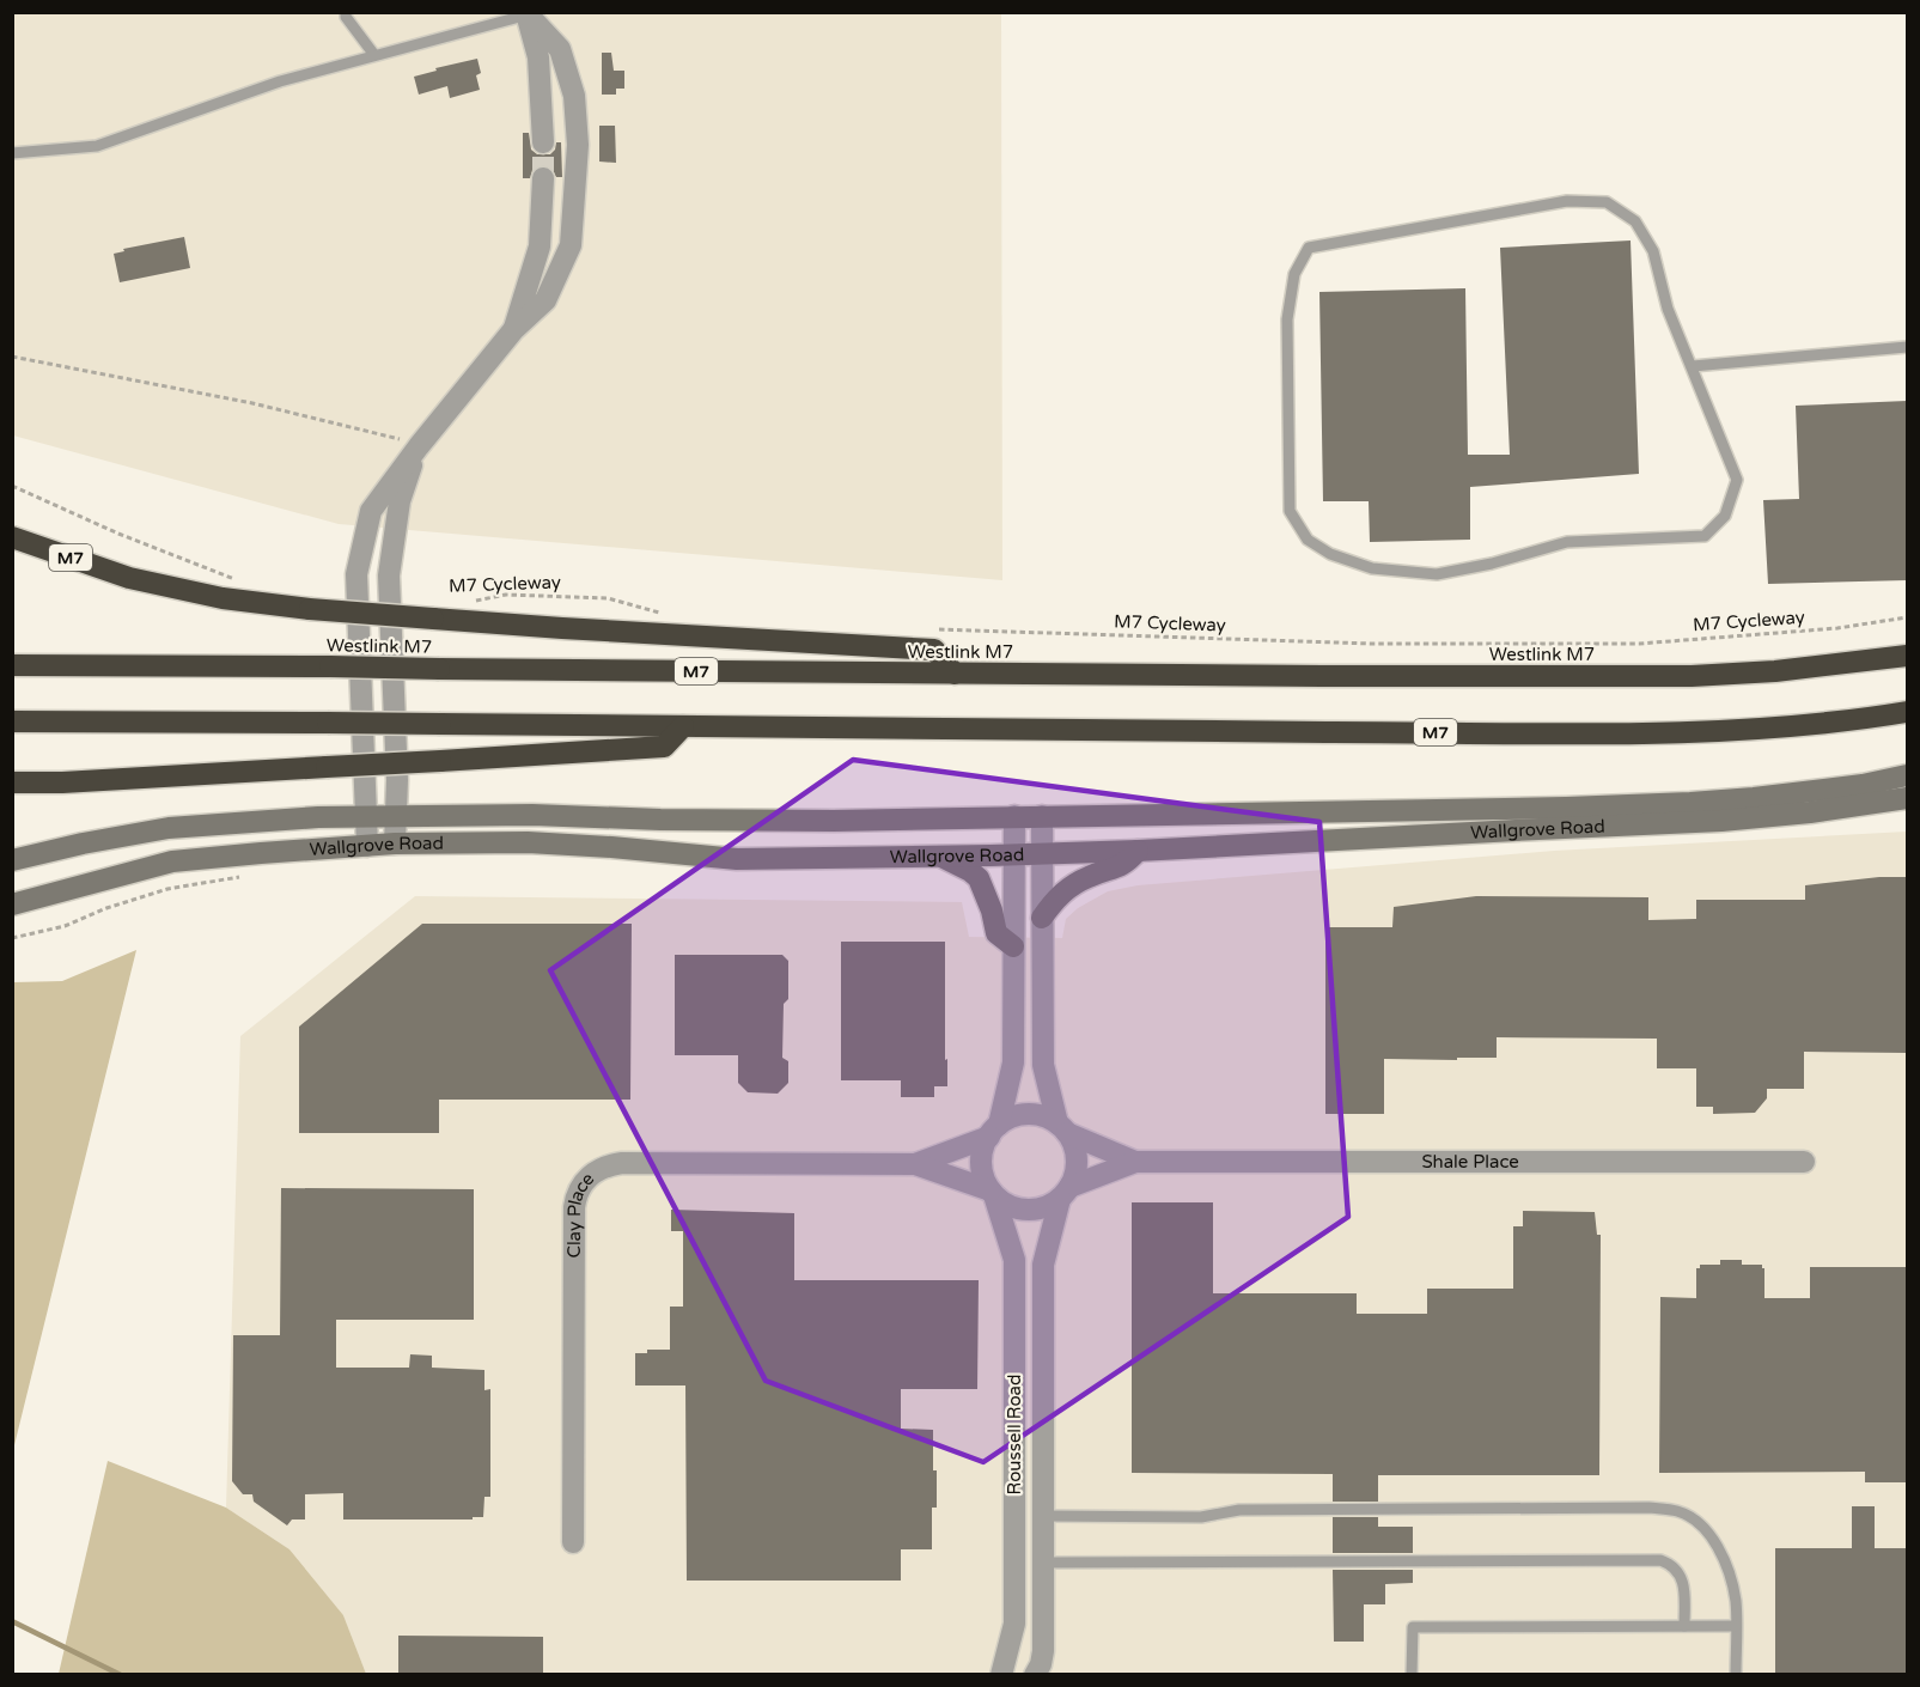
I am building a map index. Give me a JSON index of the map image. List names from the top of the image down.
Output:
{
  "streets": {
    "highway": ["M7", "Westlink M7"],
    "main road": ["Wallgrove Road"],
    "street": ["Shale Place", "Clay Place", "Roussell Road"],
    "path": ["M7 Cycleway"]
  },
  "crossings": [
    ["M7", "Westlink M7"],
    ["Shale Place", "Clay Place"],
    ["Shale Place", "Roussell Road"],
    ["Clay Place", "Roussell Road"]
  ]
}
